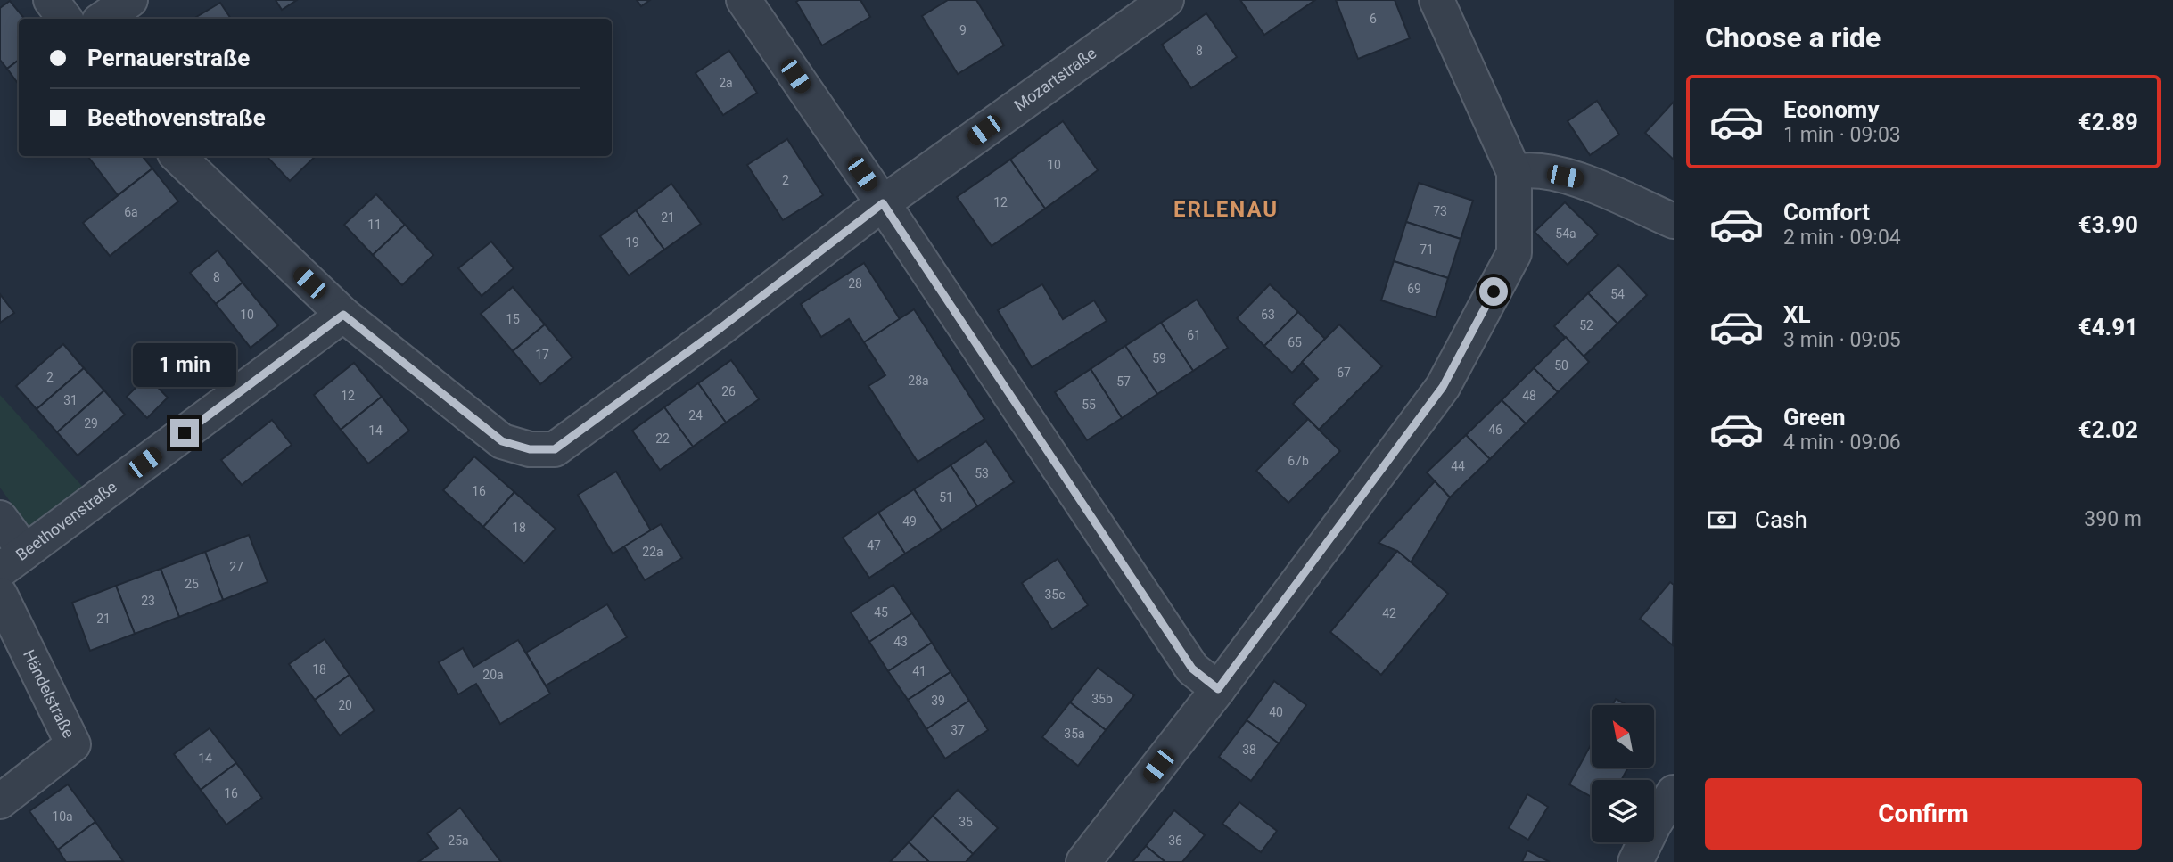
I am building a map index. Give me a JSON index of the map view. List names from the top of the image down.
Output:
{
  "streets": {
    "street": ["Mozartstraße", "Beethovenstraße", "Händelstraße"]
  },
  "crossings": [
    ["Mozartstraße", "Beethovenstraße"]
  ],
  "districts": ["ERLENAU"],
  "house_numbers": [
    "6",
    "9",
    "8",
    "2a",
    "10",
    "2",
    "12",
    "73",
    "6a",
    "21",
    "11",
    "54a",
    "19",
    "71",
    "8",
    "28",
    "69",
    "54",
    "10",
    "63",
    "15",
    "52",
    "61",
    "65",
    "17",
    "59",
    "50",
    "67",
    "2",
    "28a",
    "57",
    "26",
    "12",
    "48",
    "31",
    "55",
    "24",
    "29",
    "46",
    "14",
    "22",
    "67b",
    "44",
    "53",
    "16",
    "51",
    "49",
    "18",
    "47",
    "22a",
    "27",
    "25",
    "35c",
    "23",
    "45",
    "42",
    "21",
    "43",
    "18",
    "41",
    "20a",
    "35b",
    "39",
    "20",
    "40",
    "37",
    "35a",
    "38",
    "14",
    "16",
    "10a",
    "35",
    "25a",
    "36"
  ],
  "north": "top left",
  "page": {
    "heading": "Choose a ride",
    "banner": ["Pernauerstraße", "Beethovenstraße"],
    "list": [
      {
        "name": "Economy",
        "note": "1 min · 09:03",
        "value": "€2.89"
      },
      {
        "name": "Comfort",
        "note": "2 min · 09:04",
        "value": "€3.90"
      },
      {
        "name": "XL",
        "note": "3 min · 09:05",
        "value": "€4.91"
      },
      {
        "name": "Green",
        "note": "4 min · 09:06",
        "value": "€2.02"
      }
    ],
    "bubble": "1 min",
    "pay": ["Cash", "390 m"],
    "buttons": "Confirm"
  }
}
